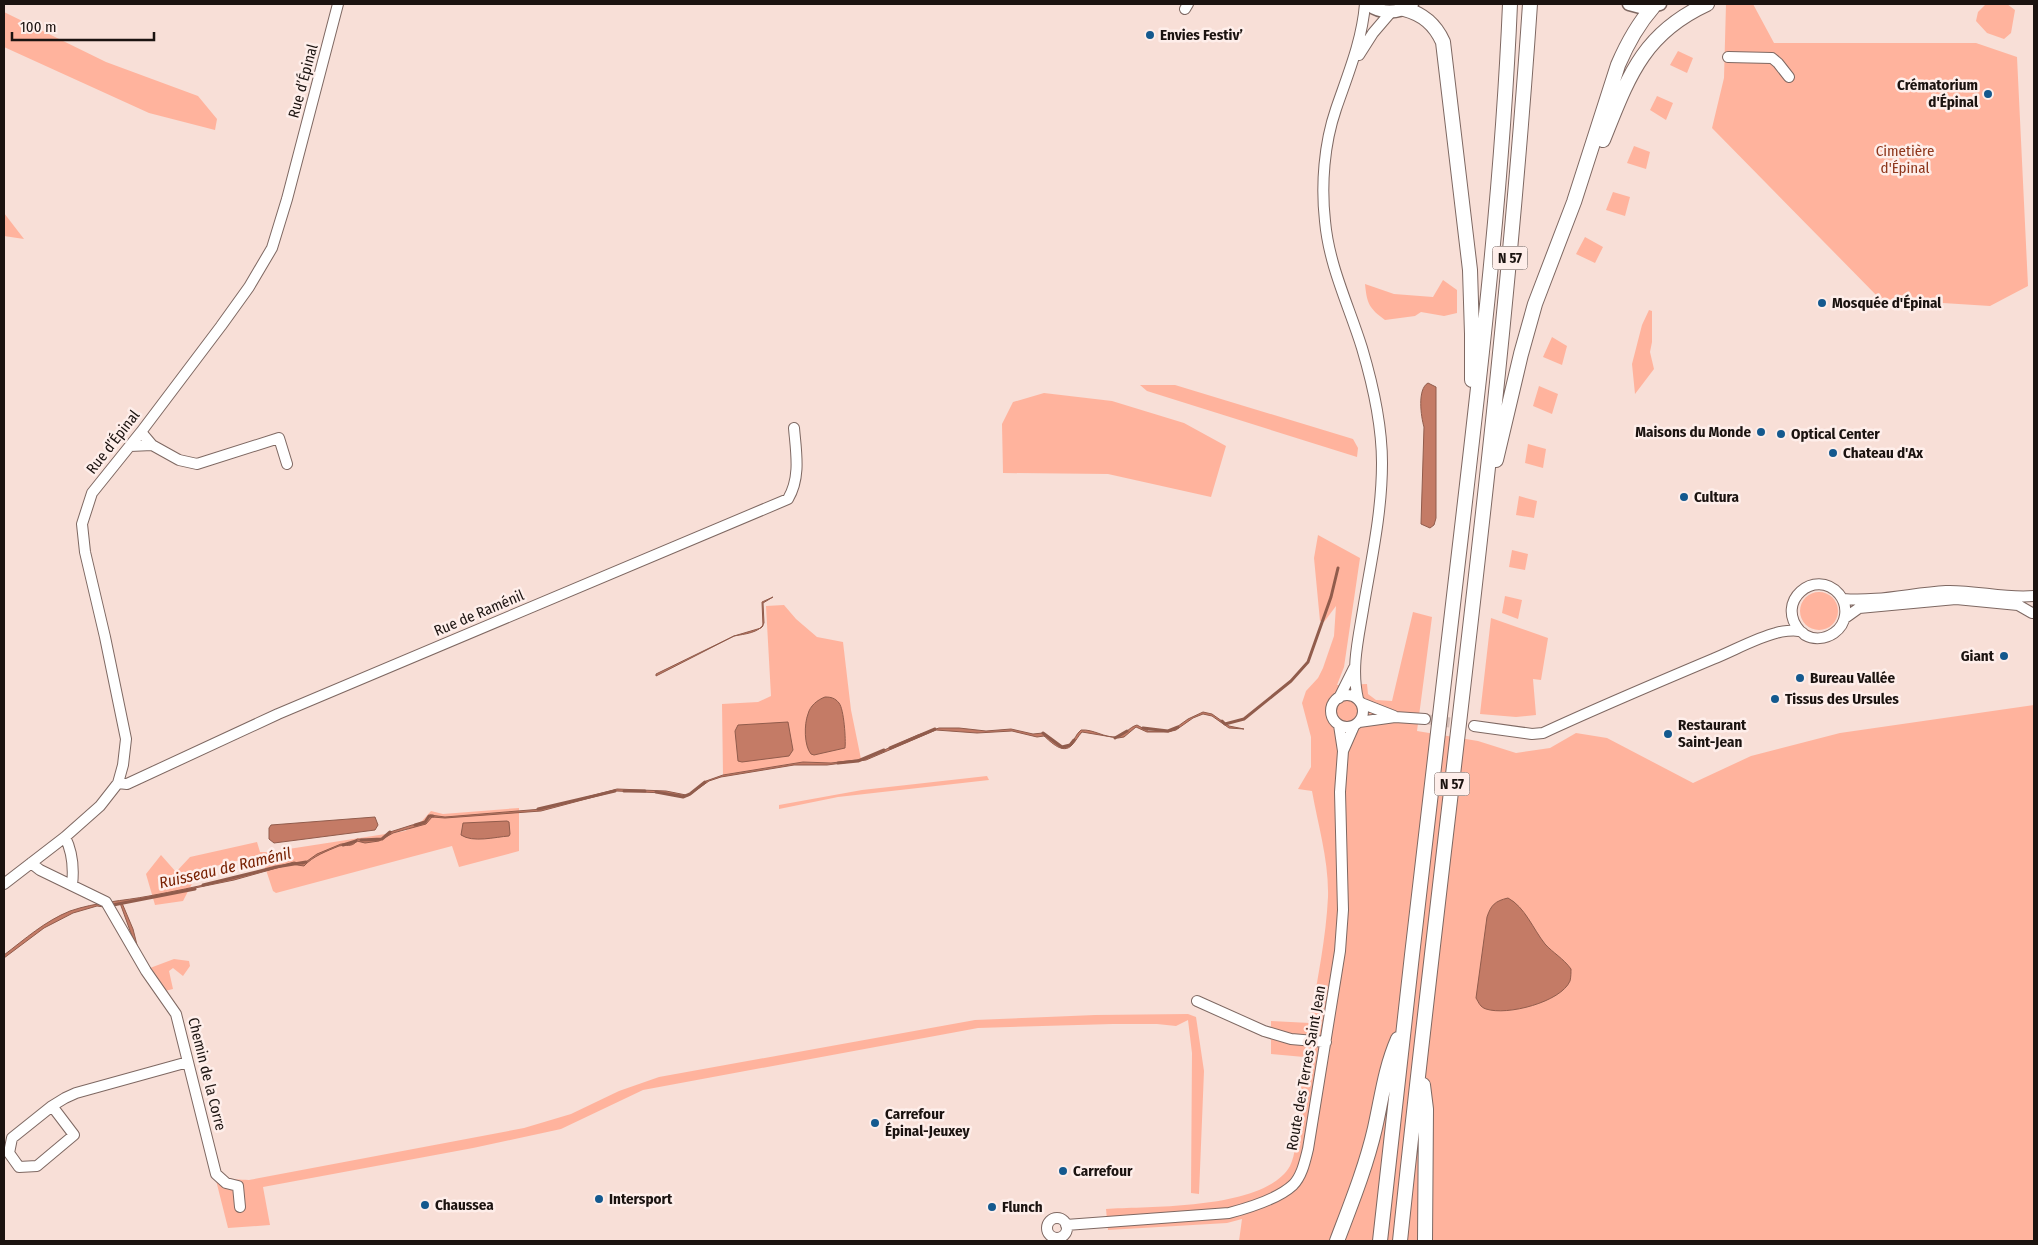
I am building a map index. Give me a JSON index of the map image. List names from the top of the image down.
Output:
{
  "streets": {
    "highway": ["N 57"],
    "street": [
      "Rue d’Épinal",
      "Rue de Raménil",
      "Route des Terres Saint Jean",
      "Chemin de la Corre"
    ]
  },
  "crossings": [
    ["Rue d’Épinal", "Rue de Raménil"],
    ["Rue d’Épinal", "Chemin de la Corre"]
  ],
  "water": ["Ruisseau de Raménil"],
  "parks": ["Cimetière d'Épinal"],
  "places": [
    "Envies Festiv’",
    "Crématorium d'Épinal",
    "Mosquée d'Épinal",
    "Maisons du Monde",
    "Optical Center",
    "Chateau d'Ax",
    "Cultura",
    "Giant",
    "Bureau Vallée",
    "Tissus des Ursules",
    "Restaurant Saint-Jean",
    "Carrefour Épinal-Jeuxey",
    "Carrefour",
    "Intersport",
    "Chaussea",
    "Flunch"
  ],
  "scale_bar": "100 m"
}
